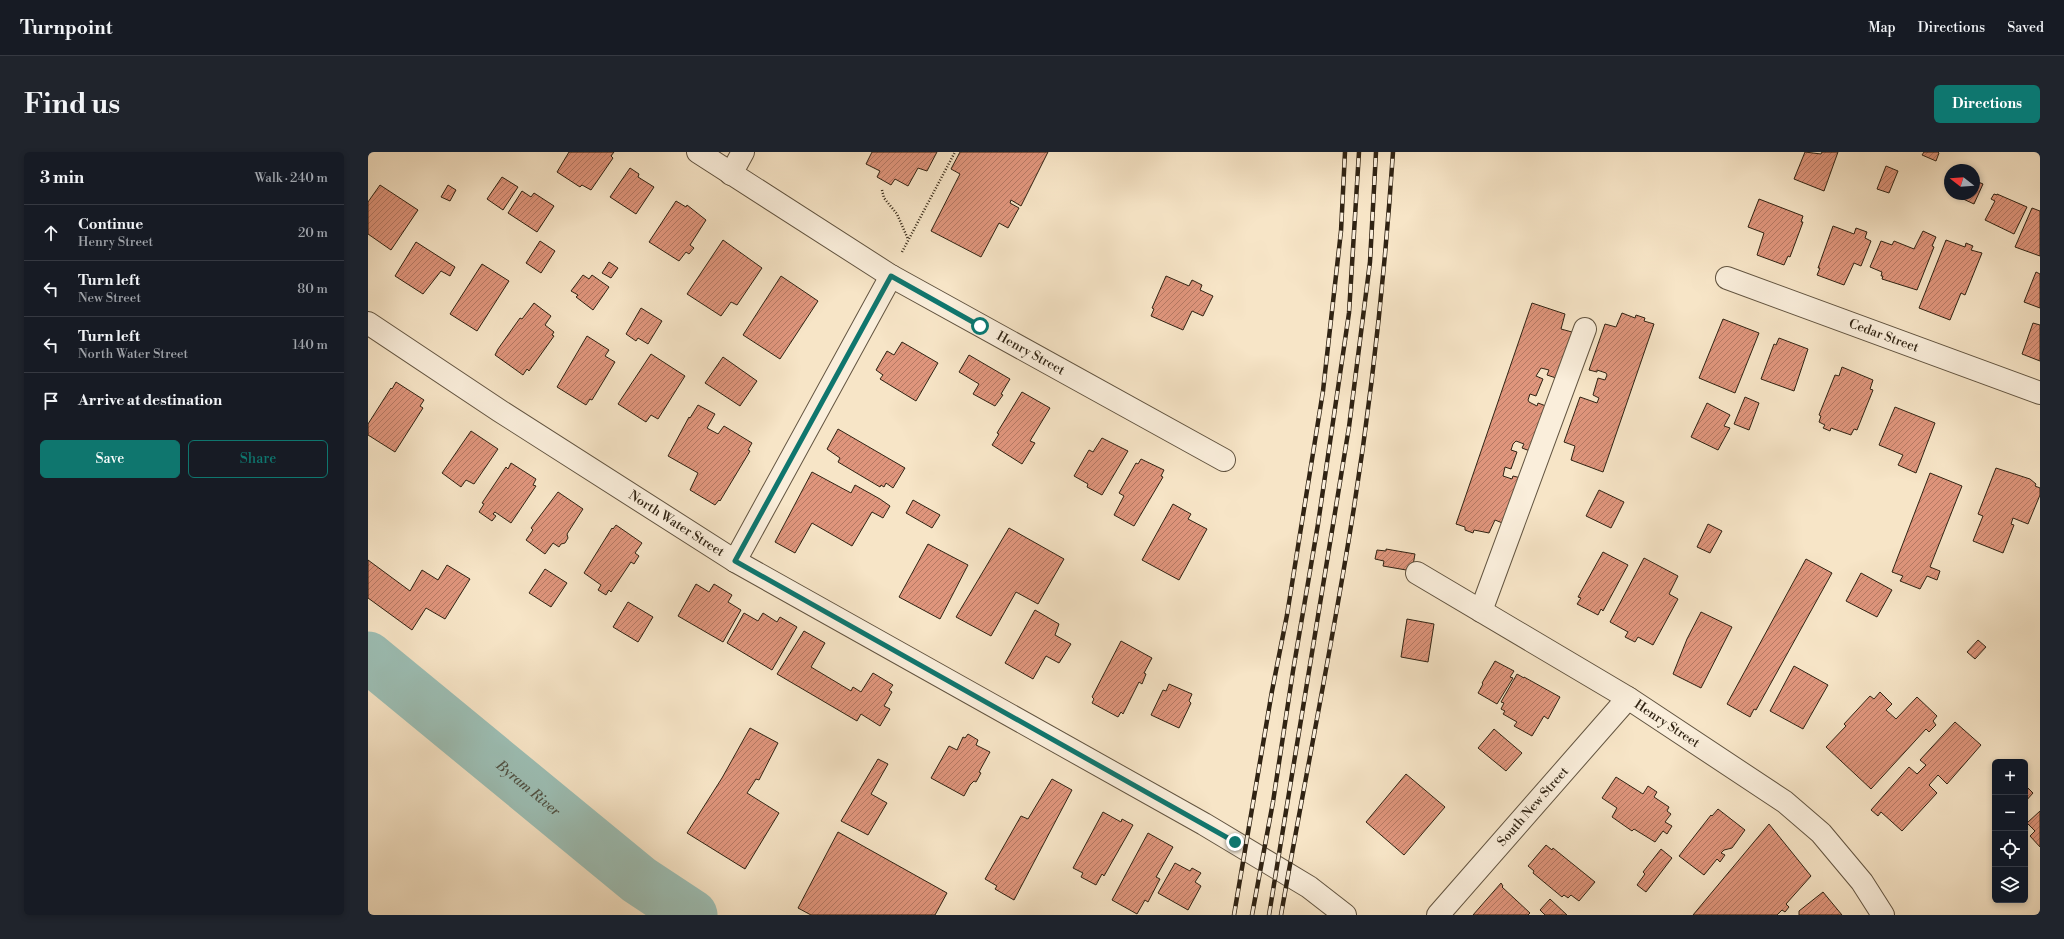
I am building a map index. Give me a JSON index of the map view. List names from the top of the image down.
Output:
{
  "streets": {
    "street": [
      "Cedar Street",
      "Henry Street",
      "North Water Street",
      "South New Street"
    ]
  },
  "crossings": [
    ["Henry Street", "South New Street"]
  ],
  "water": ["Byram River"],
  "north": "left",
  "page": {
    "header": "Turnpoint",
    "nav": ["Map", "Directions", "Saved"],
    "buttons": [
      "Directions",
      ["Save", "Share"]
    ],
    "title": "Find us",
    "heading": ["3 min", "Walk · 240 m"],
    "list": [
      ["Continue", "Henry Street", "20 m"],
      ["Turn left", "New Street", "80 m"],
      ["Turn left", "North Water Street", "140 m"],
      "Arrive at destination"
    ],
    "map_buttons": ["+", "−"]
  }
}
